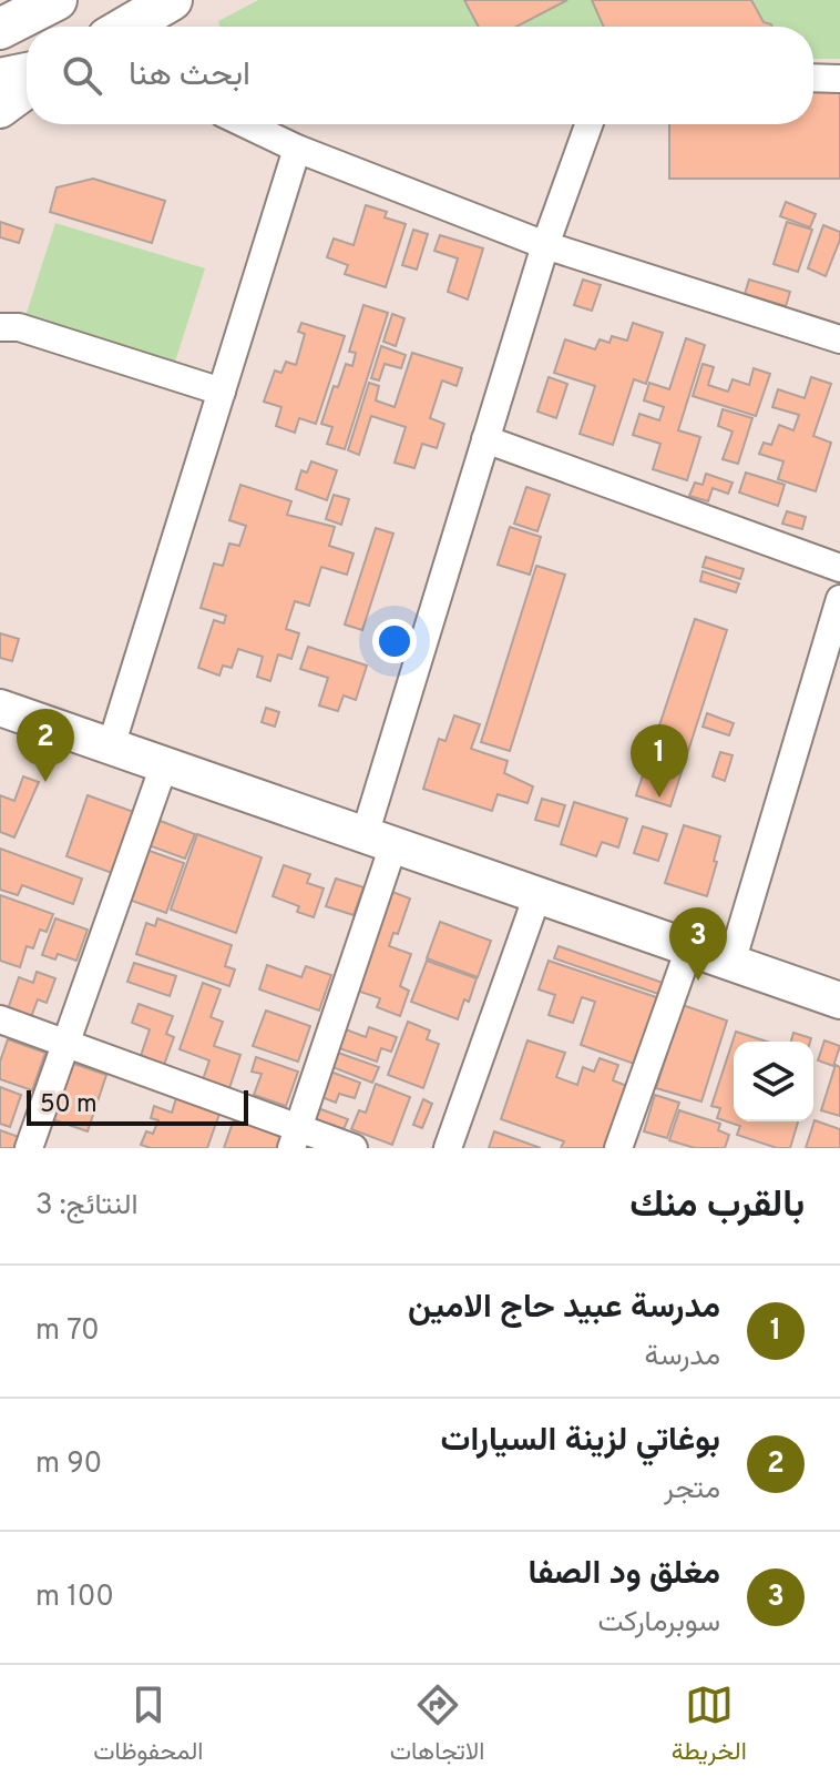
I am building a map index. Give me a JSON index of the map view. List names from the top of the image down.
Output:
{
  "scale_bar": "50 m",
  "page": {
    "search": "ابحث هنا",
    "pins": ["2", "1", "3"],
    "scale": "50 m",
    "heading": ["بالقرب منك", "النتائج: 3"],
    "list": [
      {
        "mark": "1",
        "name": "مدرسة عبيد حاج الامين",
        "note": "مدرسة",
        "value": "70 m"
      },
      {
        "mark": "2",
        "name": "بوغاتي لزينة السيارات",
        "note": "متجر",
        "value": "90 m"
      },
      {
        "mark": "3",
        "name": "مغلق ود الصفا",
        "note": "سوبرماركت",
        "value": "100 m"
      }
    ],
    "nav": ["الخريطة", "الاتجاهات", "المحفوظات"]
  }
}
